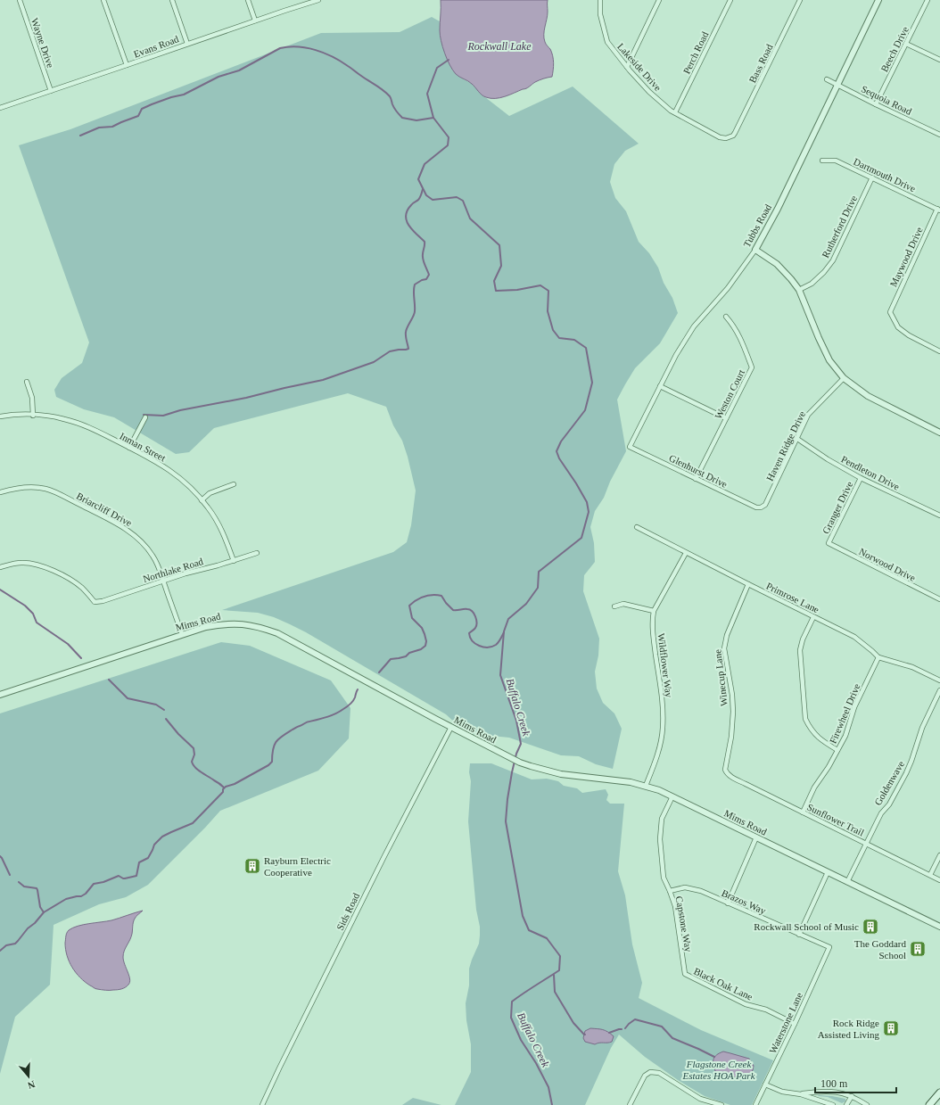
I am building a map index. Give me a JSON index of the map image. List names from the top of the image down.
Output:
{
  "streets": {
    "street": [
      "Wayne Drive",
      "Evans Road",
      "Beech Drive",
      "Perch Road",
      "Bass Road",
      "Lakeside Drive",
      "Sequoia Road",
      "Dartmouth Drive",
      "Tubbs Road",
      "Rutherford Drive",
      "Maywood Drive",
      "Weston Court",
      "Haven Ridge Drive",
      "Inman Street",
      "Glenhurst Drive",
      "Pendleton Drive",
      "Granger Drive",
      "Briarcliff Drive",
      "Norwood Drive",
      "Northlake Road",
      "Primrose Lane",
      "Mims Road",
      "Wildflower Way",
      "Winecup Lane",
      "Firewheel Drive",
      "Goldenwave",
      "Sunflower Trail",
      "Brazos Way",
      "Sids Road",
      "Capstone Way",
      "Black Oak Lane",
      "Waterstone Lane"
    ]
  },
  "crossings": [
    ["Wayne Drive", "Evans Road"],
    ["Beech Drive", "Sequoia Road"],
    ["Perch Road", "Lakeside Drive"],
    ["Bass Road", "Lakeside Drive"],
    ["Sequoia Road", "Tubbs Road"],
    ["Dartmouth Drive", "Rutherford Drive"],
    ["Dartmouth Drive", "Maywood Drive"],
    ["Tubbs Road", "Glenhurst Drive"],
    ["Weston Court", "Glenhurst Drive"],
    ["Haven Ridge Drive", "Glenhurst Drive"],
    ["Haven Ridge Drive", "Pendleton Drive"],
    ["Inman Street", "Northlake Road"],
    ["Pendleton Drive", "Granger Drive"],
    ["Granger Drive", "Norwood Drive"],
    ["Briarcliff Drive", "Northlake Road"],
    ["Briarcliff Drive", "Mims Road"],
    ["Primrose Lane", "Wildflower Way"],
    ["Primrose Lane", "Winecup Lane"],
    ["Primrose Lane", "Firewheel Drive"],
    ["Mims Road", "Wildflower Way"],
    ["Mims Road", "Goldenwave"],
    ["Mims Road", "Sids Road"],
    ["Mims Road", "Capstone Way"],
    ["Winecup Lane", "Sunflower Trail"],
    ["Firewheel Drive", "Sunflower Trail"],
    ["Goldenwave", "Sunflower Trail"],
    ["Brazos Way", "Capstone Way"],
    ["Brazos Way", "Waterstone Lane"],
    ["Capstone Way", "Black Oak Lane"],
    ["Black Oak Lane", "Waterstone Lane"]
  ],
  "water": ["Rockwall Lake", "Buffalo Creek"],
  "parks": ["Flagstone Creek Estates HOA Park"],
  "places": {
    "building": [
      "Rayburn Electric Cooperative",
      "Rockwall School of Music",
      "The Goddard School",
      "Rock Ridge Assisted Living"
    ]
  },
  "scale_bar": "100 m",
  "north": "bottom"
}
